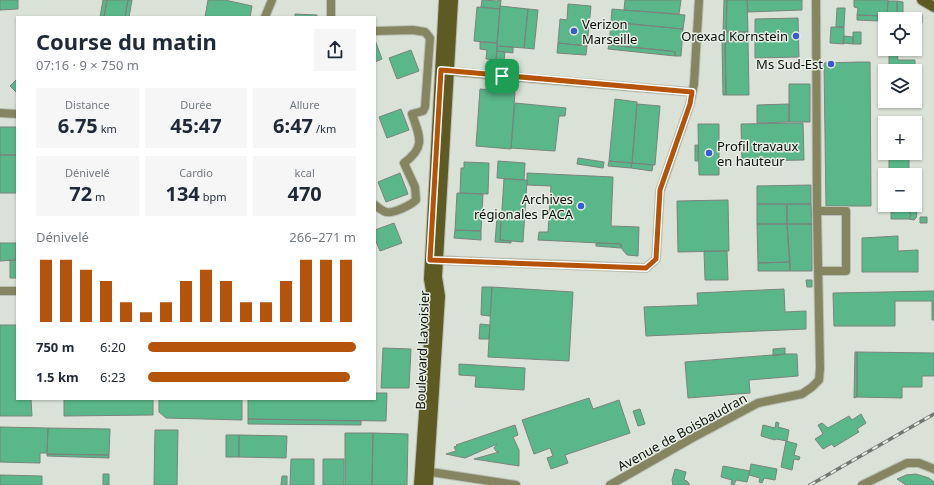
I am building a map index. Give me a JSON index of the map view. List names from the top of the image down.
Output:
{
  "streets": {
    "street": ["Boulevard Lavoisier", "Avenue de Boisbaudran"]
  },
  "places": [
    "Verizon Marseille",
    "Orexad Kornstein",
    "Ms Sud-Est",
    "Profil travaux en hauteur",
    "Archives régionales PACA"
  ],
  "page": {
    "map_buttons": ["+", "−"],
    "heading": ["Course du matin", "07:16 · 9 × 750 m"],
    "stats": [
      ["Distance", "6.75 km"],
      ["Durée", "45:47"],
      ["Allure", "6:47 /km"],
      ["Dénivelé", "72 m"],
      ["Cardio", "134 bpm"],
      ["kcal", "470"]
    ],
    "chart": ["Dénivelé", "266–271 m"],
    "list": [
      {
        "name": "750 m",
        "note": "6:20"
      },
      {
        "name": "1.5 km",
        "note": "6:23"
      }
    ]
  }
}
